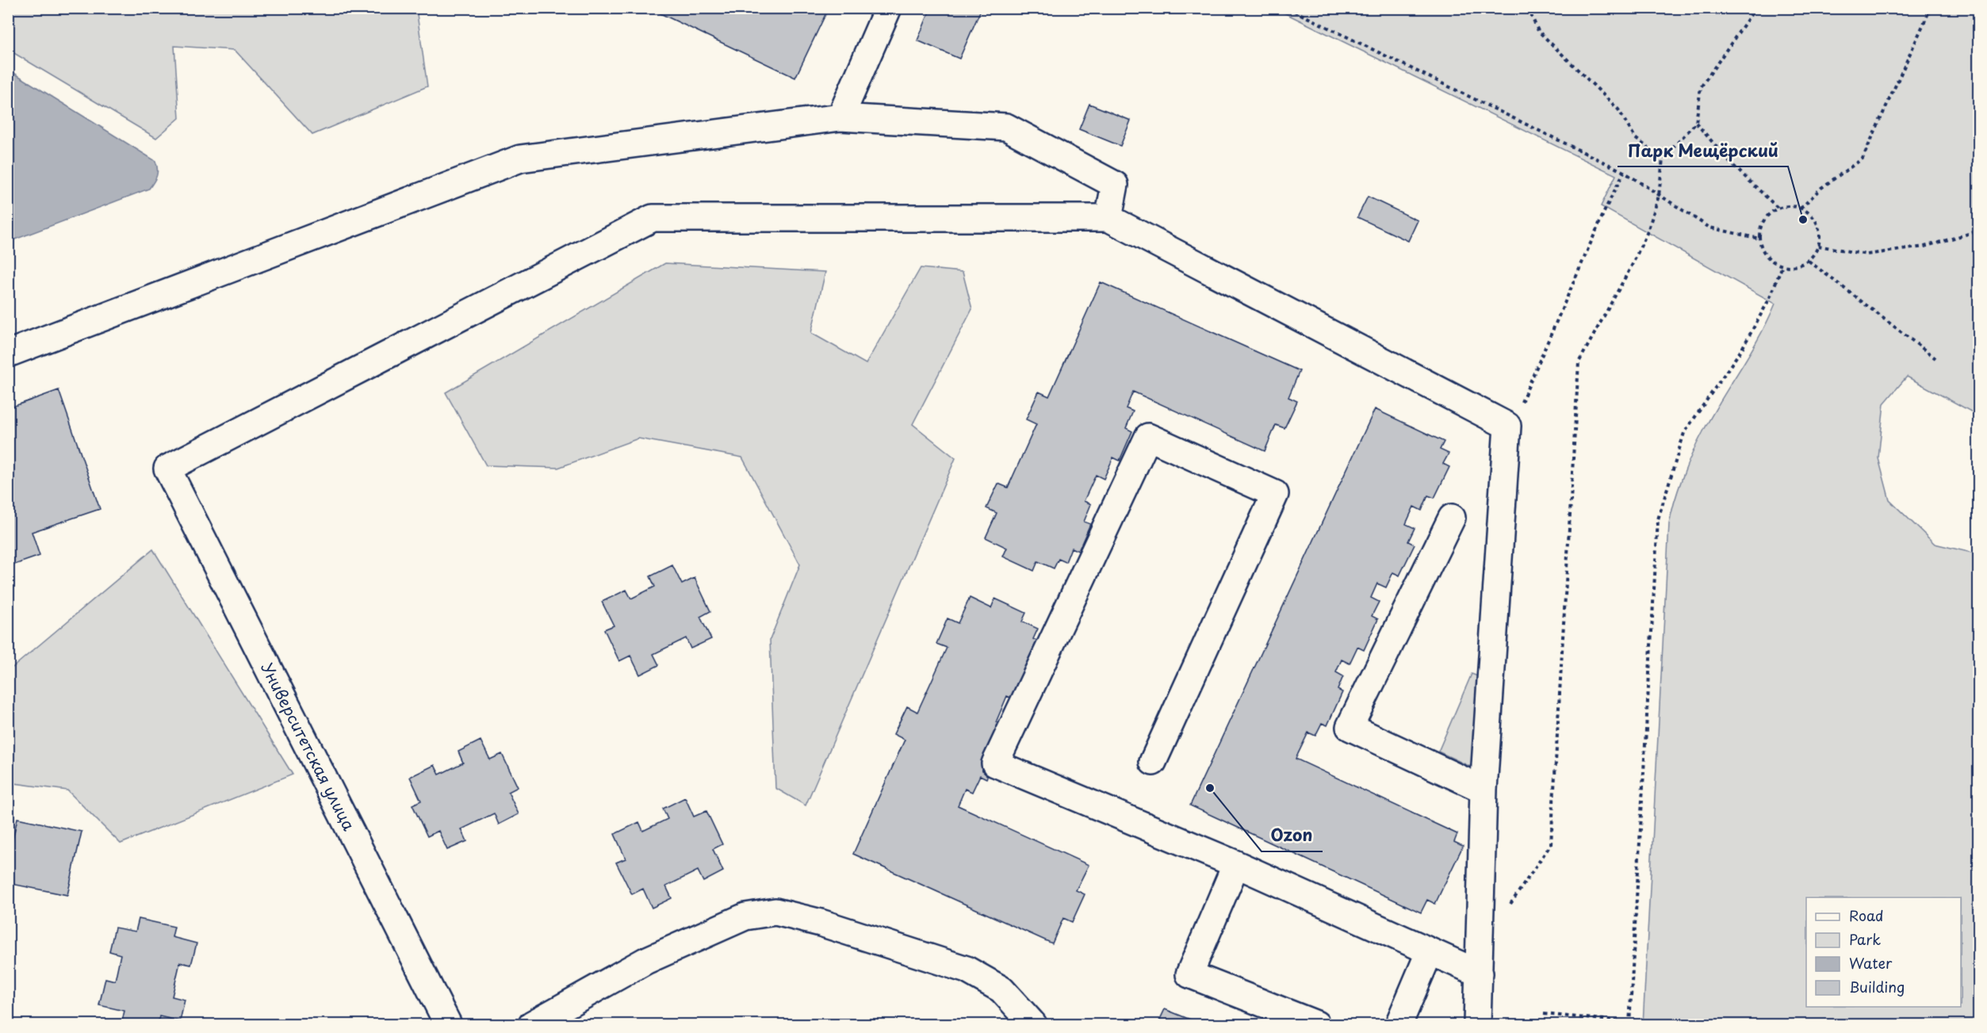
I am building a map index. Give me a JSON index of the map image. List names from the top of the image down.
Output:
{
  "streets": {
    "street": ["Университетская улица"]
  },
  "places": ["Парк Мещёрский", "Ozon"],
  "legend": [
    "Road",
    "Park",
    "Water",
    "Building"
  ]
}
